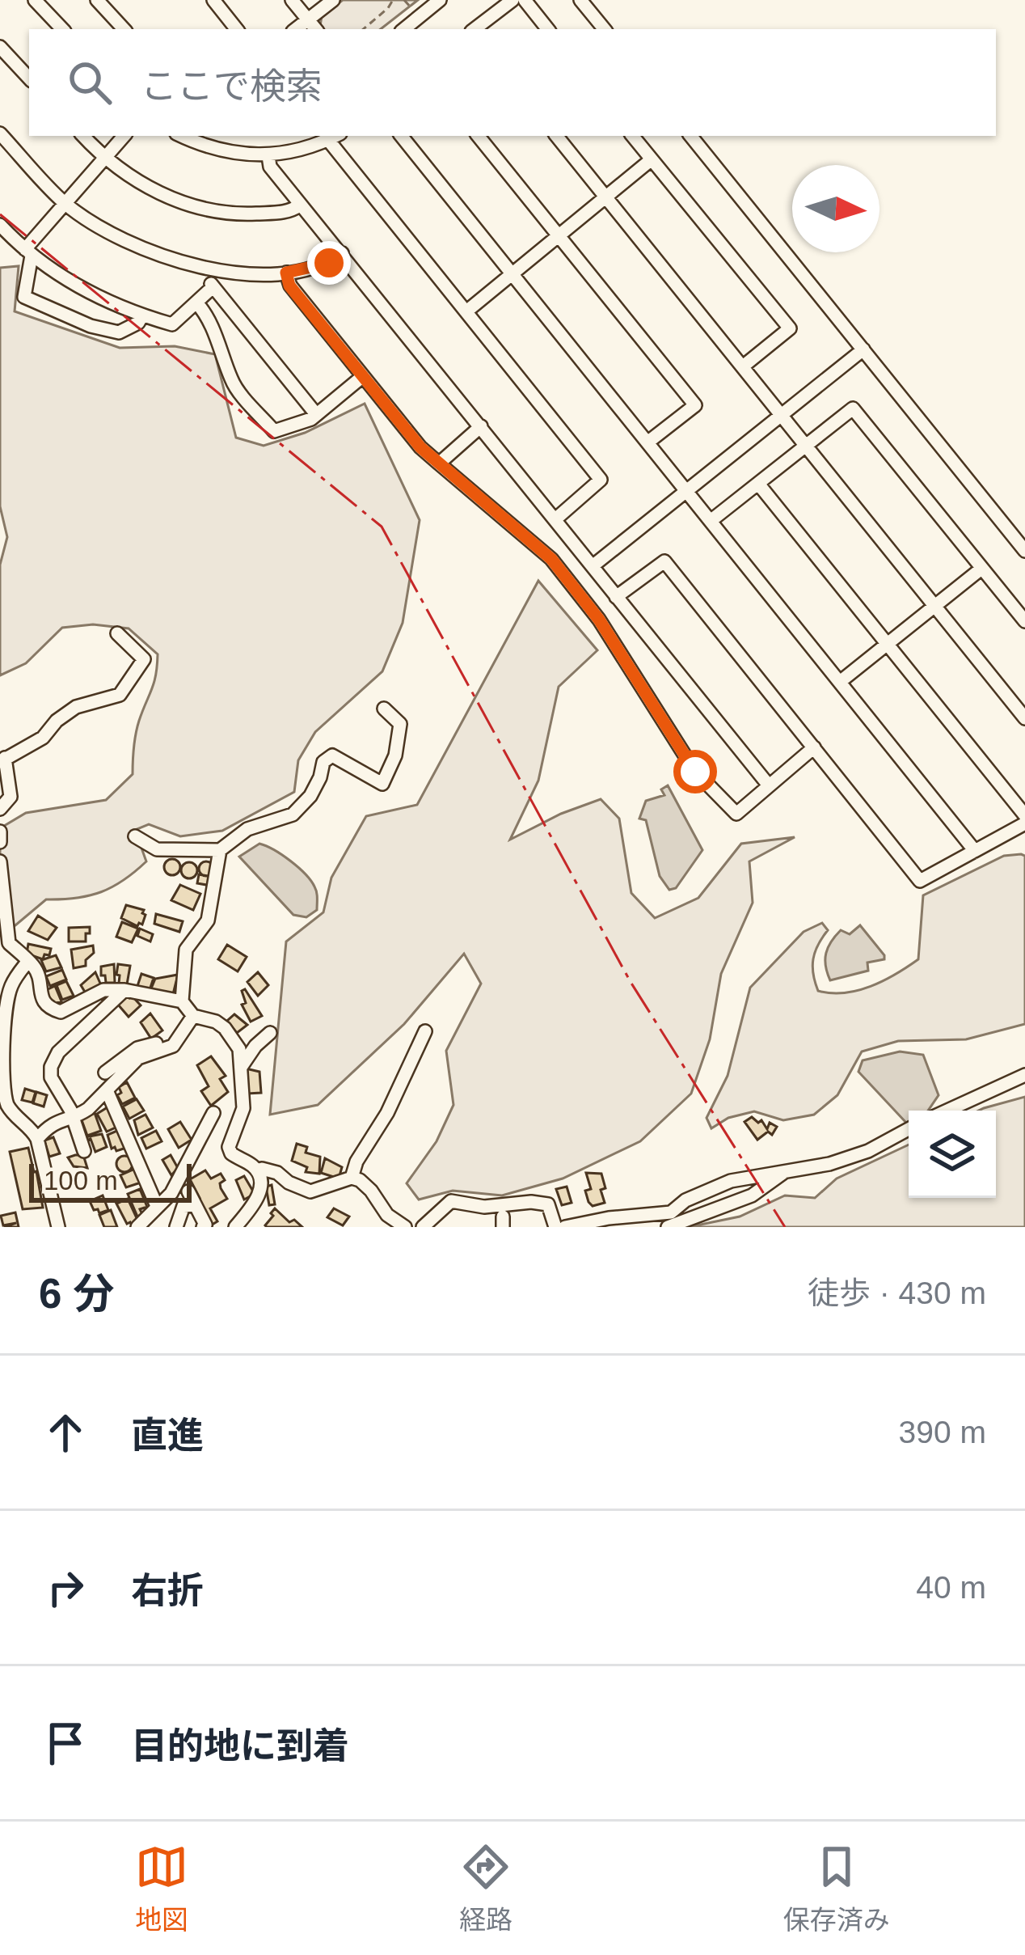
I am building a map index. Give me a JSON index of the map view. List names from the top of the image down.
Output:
{
  "scale_bar": "100 m",
  "north": "right",
  "page": {
    "search": "ここで検索",
    "scale": "100 m",
    "heading": ["6 分", "徒歩 · 430 m"],
    "list": [
      ["直進", "390 m"],
      ["右折", "40 m"],
      "目的地に到着"
    ],
    "nav": ["地図", "経路", "保存済み"]
  }
}
